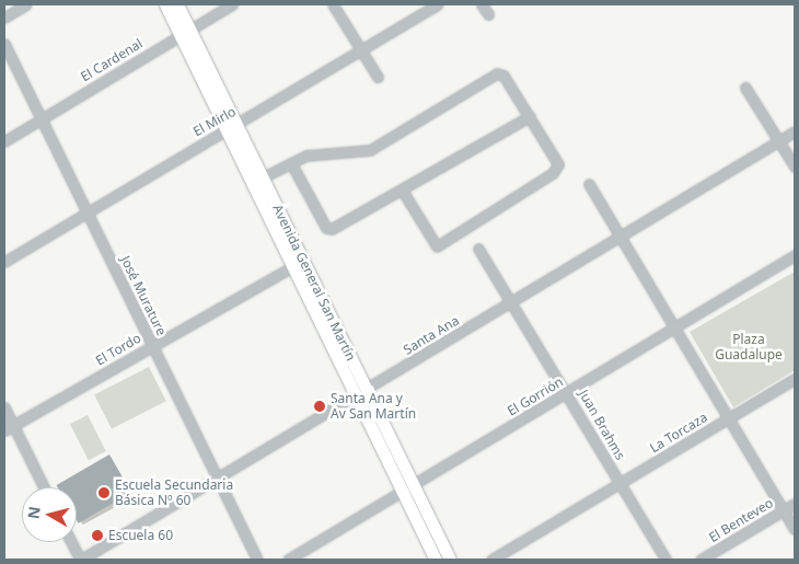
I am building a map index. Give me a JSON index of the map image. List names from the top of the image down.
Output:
{
  "streets": {
    "main road": ["Avenida General San Martín"],
    "street": [
      "El Cardenal",
      "El Mirlo",
      "José Murature",
      "Santa Ana",
      "El Tordo",
      "El Gorrión",
      "Juan Brahms",
      "La Torcaza",
      "El Benteveo"
    ]
  },
  "crossings": [
    ["El Cardenal", "Avenida General San Martín"],
    ["El Cardenal", "José Murature"],
    ["El Mirlo", "Avenida General San Martín"],
    ["El Mirlo", "José Murature"],
    ["Avenida General San Martín", "Santa Ana"],
    ["Avenida General San Martín", "El Tordo"],
    ["Avenida General San Martín", "El Gorrión"],
    ["José Murature", "Santa Ana"],
    ["José Murature", "El Tordo"],
    ["Santa Ana", "Juan Brahms"],
    ["El Gorrión", "Juan Brahms"],
    ["Juan Brahms", "La Torcaza"]
  ],
  "parks": ["Plaza Guadalupe"],
  "places": ["Santa Ana y Av San Martín", "Escuela Secundaria Básica Nº 60", "Escuela 60"],
  "north": "left"
}
